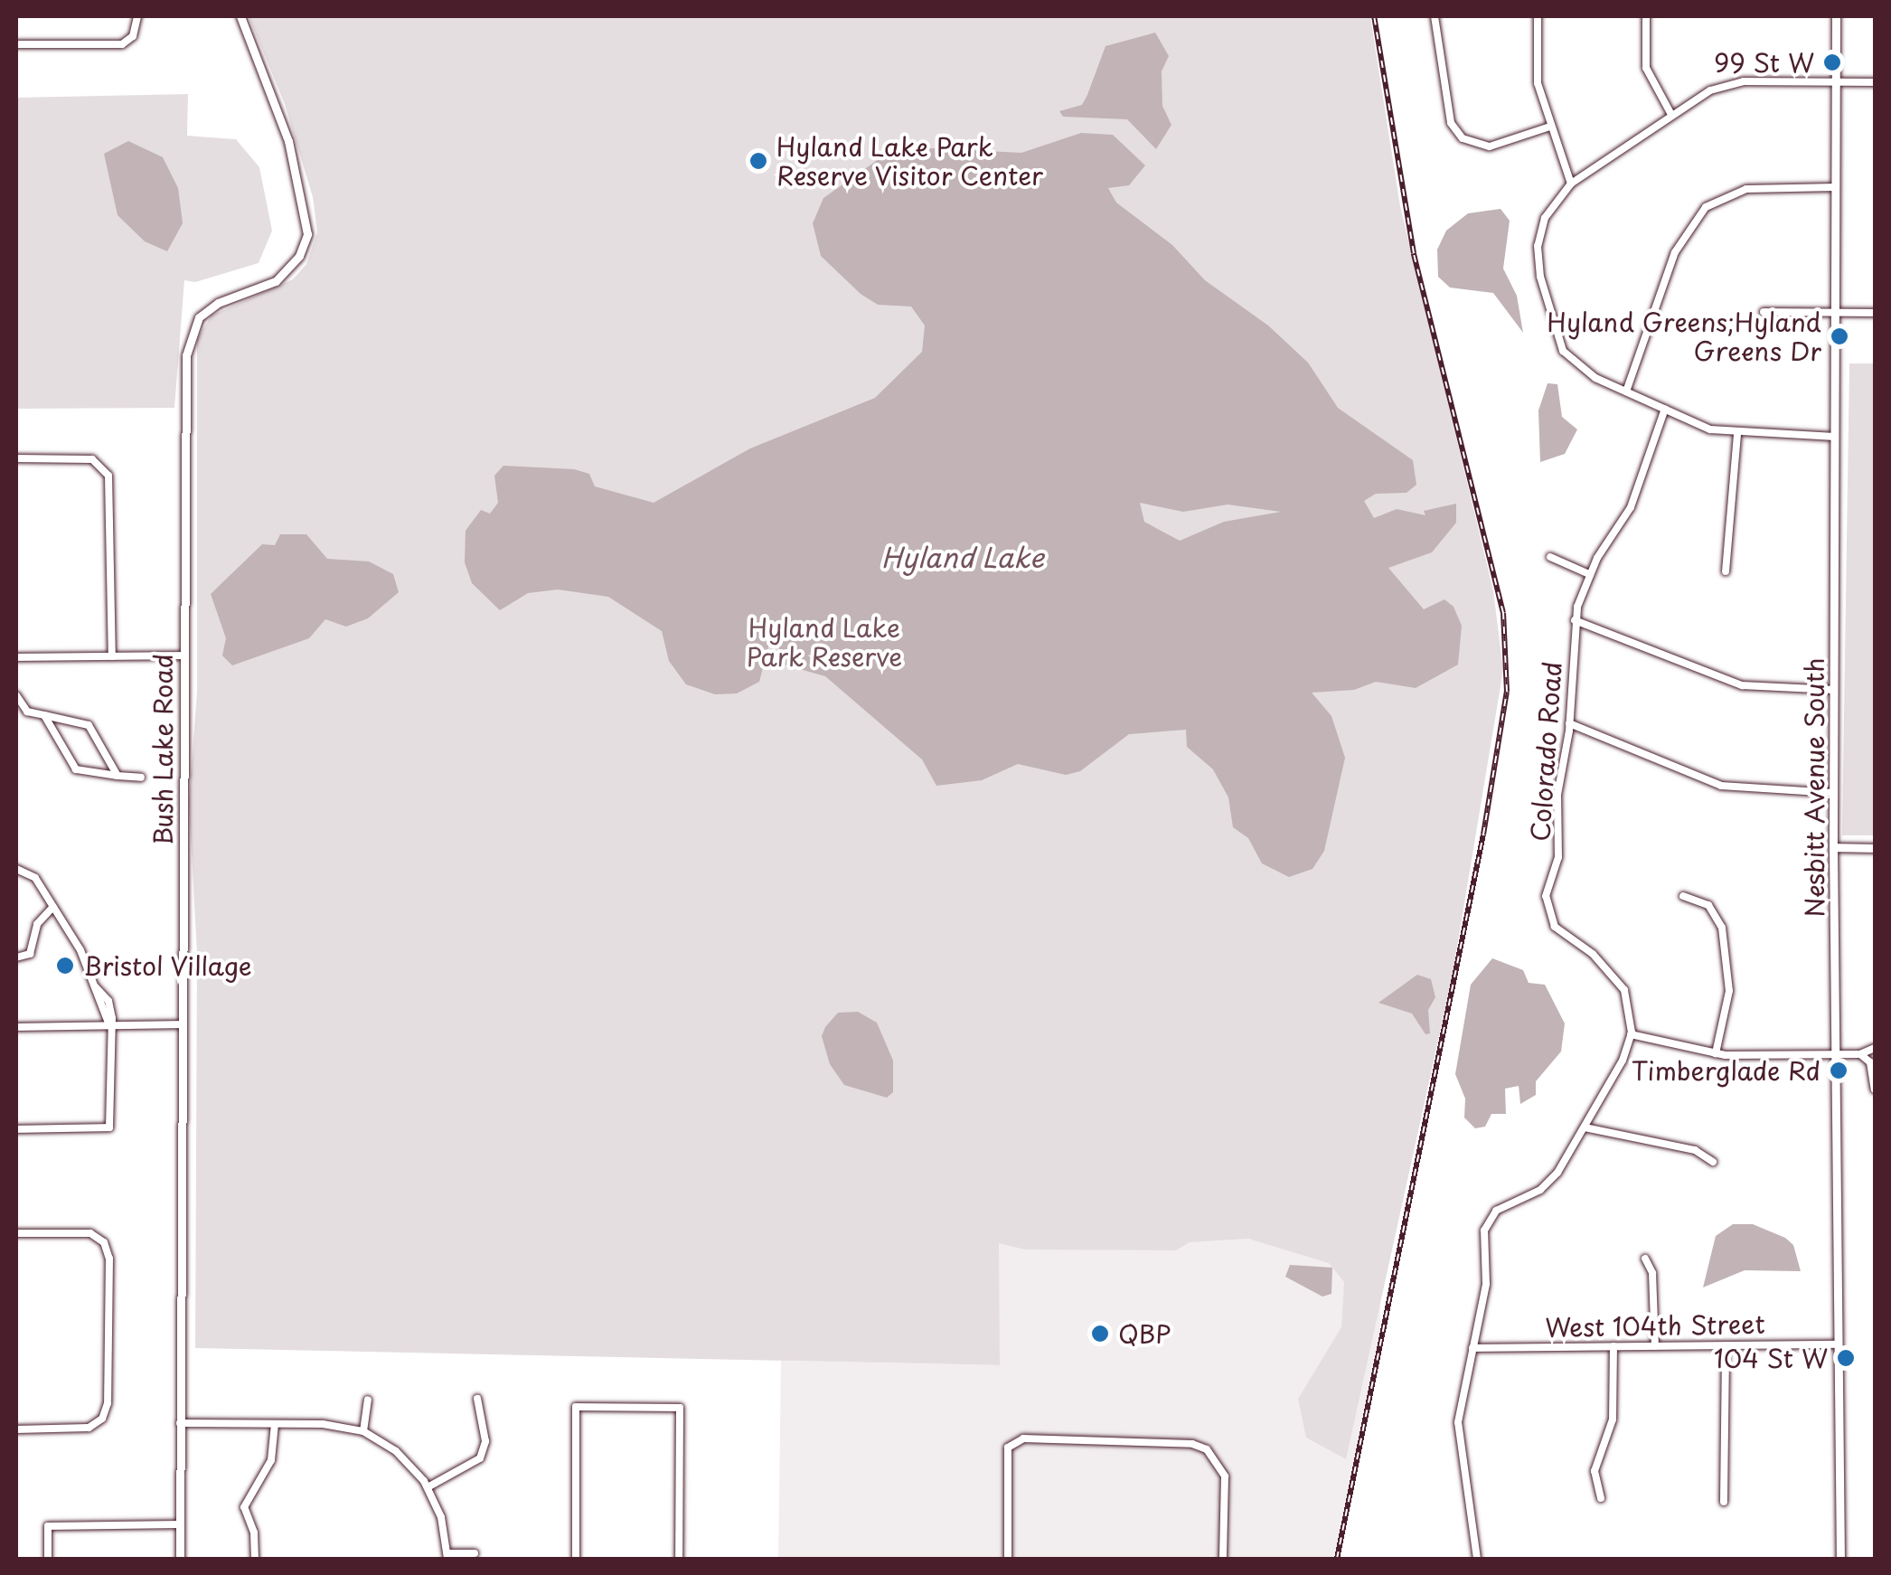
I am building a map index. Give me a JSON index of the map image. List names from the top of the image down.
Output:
{
  "streets": {
    "street": [
      "Bush Lake Road",
      "Colorado Road",
      "Nesbitt Avenue South",
      "West 104th Street"
    ]
  },
  "crossings": [
    ["Nesbitt Avenue South", "West 104th Street"]
  ],
  "water": ["Hyland Lake"],
  "parks": ["Hyland Lake Park Reserve"],
  "places": [
    "99 St W",
    "Hyland Lake Park Reserve Visitor Center",
    "Hyland Greens;Hyland Greens Dr",
    "Bristol Village",
    "Timberglade Rd",
    "QBP",
    "104 St W"
  ]
}
